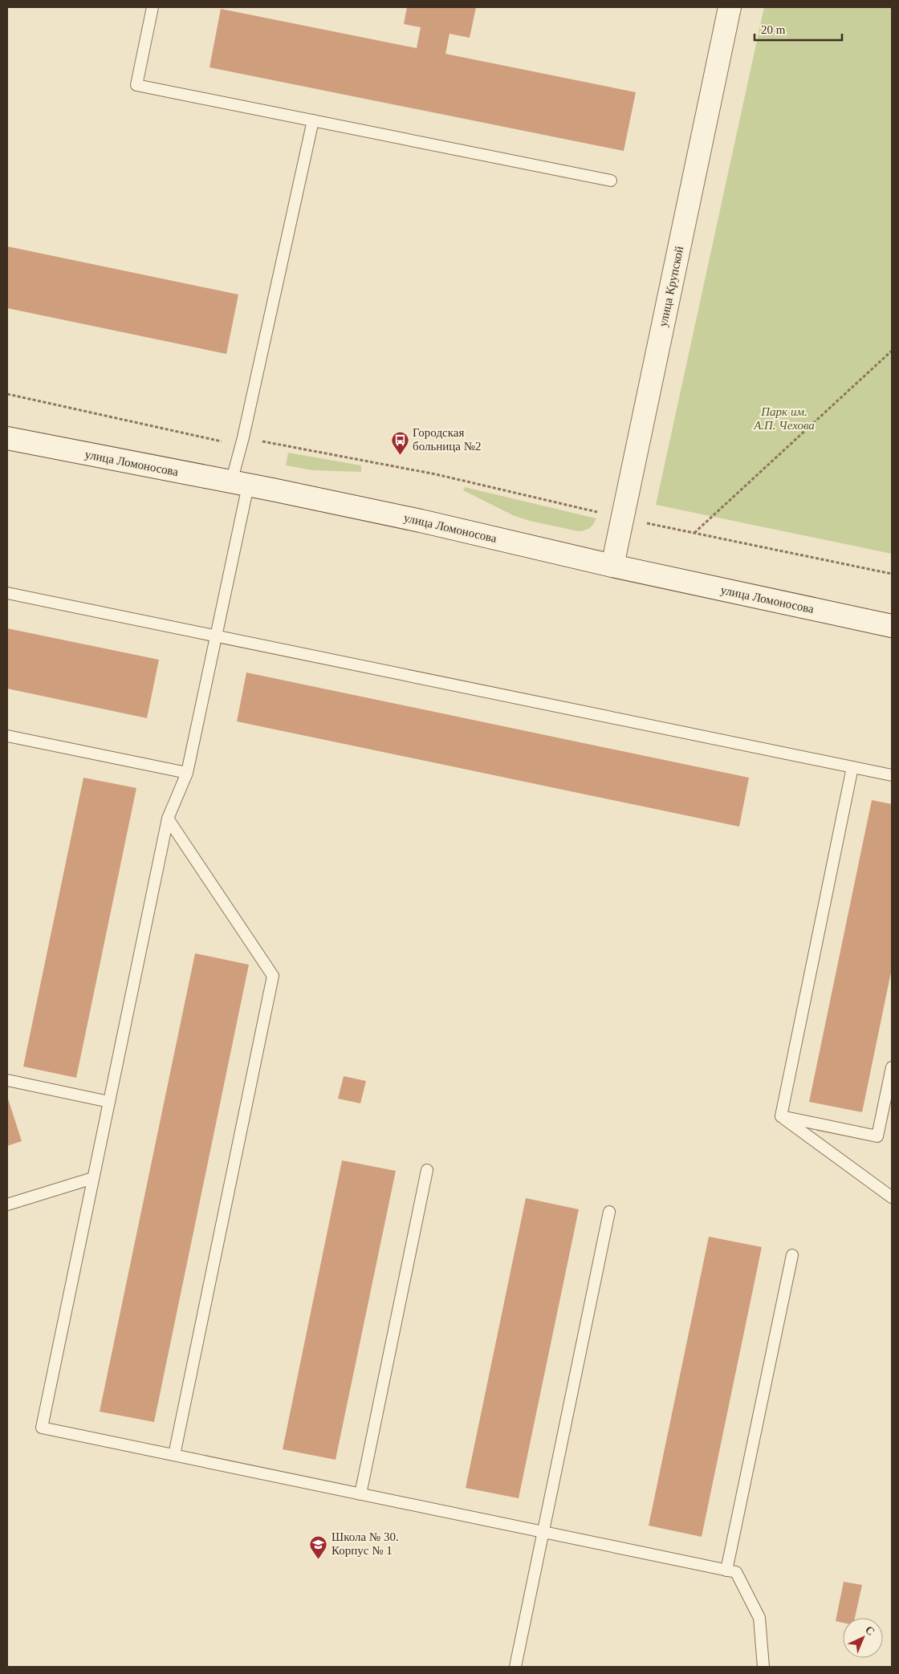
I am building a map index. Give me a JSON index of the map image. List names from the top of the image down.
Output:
{
  "streets": {
    "main road": ["улица Крупской", "улица Ломоносова"]
  },
  "crossings": [
    ["улица Крупской", "улица Ломоносова"]
  ],
  "parks": ["Парк им. А.П. Чехова"],
  "places": {
    "bus stop": ["Городская больница №2"],
    "school or university": ["Школа № 30. Корпус № 1"]
  },
  "scale_bar": "20 m",
  "north": "top right"
}
